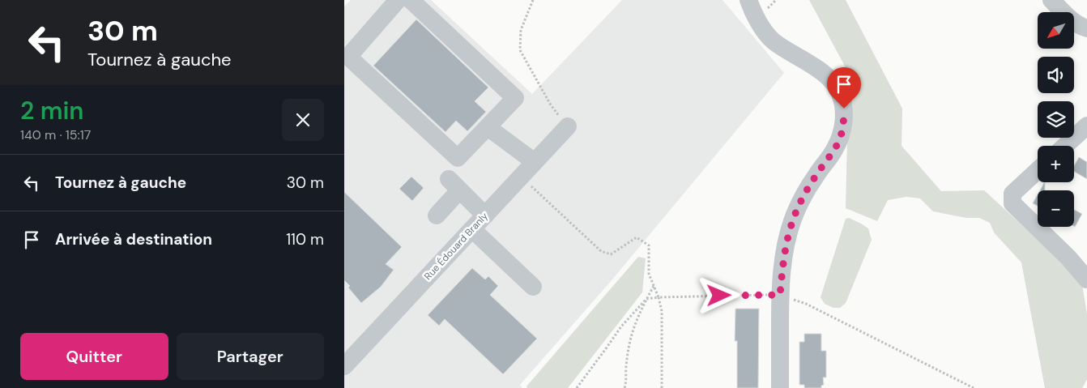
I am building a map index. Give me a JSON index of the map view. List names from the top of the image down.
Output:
{
  "streets": {
    "street": ["Rue Édouard Branly"]
  },
  "north": "bottom left",
  "page": {
    "turn": ["30 m", "Tournez à gauche"],
    "map_buttons": ["+", "−"],
    "heading": ["2 min", "140 m · 15:17"],
    "list": [
      {
        "name": "Tournez à gauche",
        "value": "30 m"
      },
      {
        "name": "Arrivée à destination",
        "value": "110 m"
      }
    ],
    "buttons": ["Quitter", "Partager"]
  }
}
